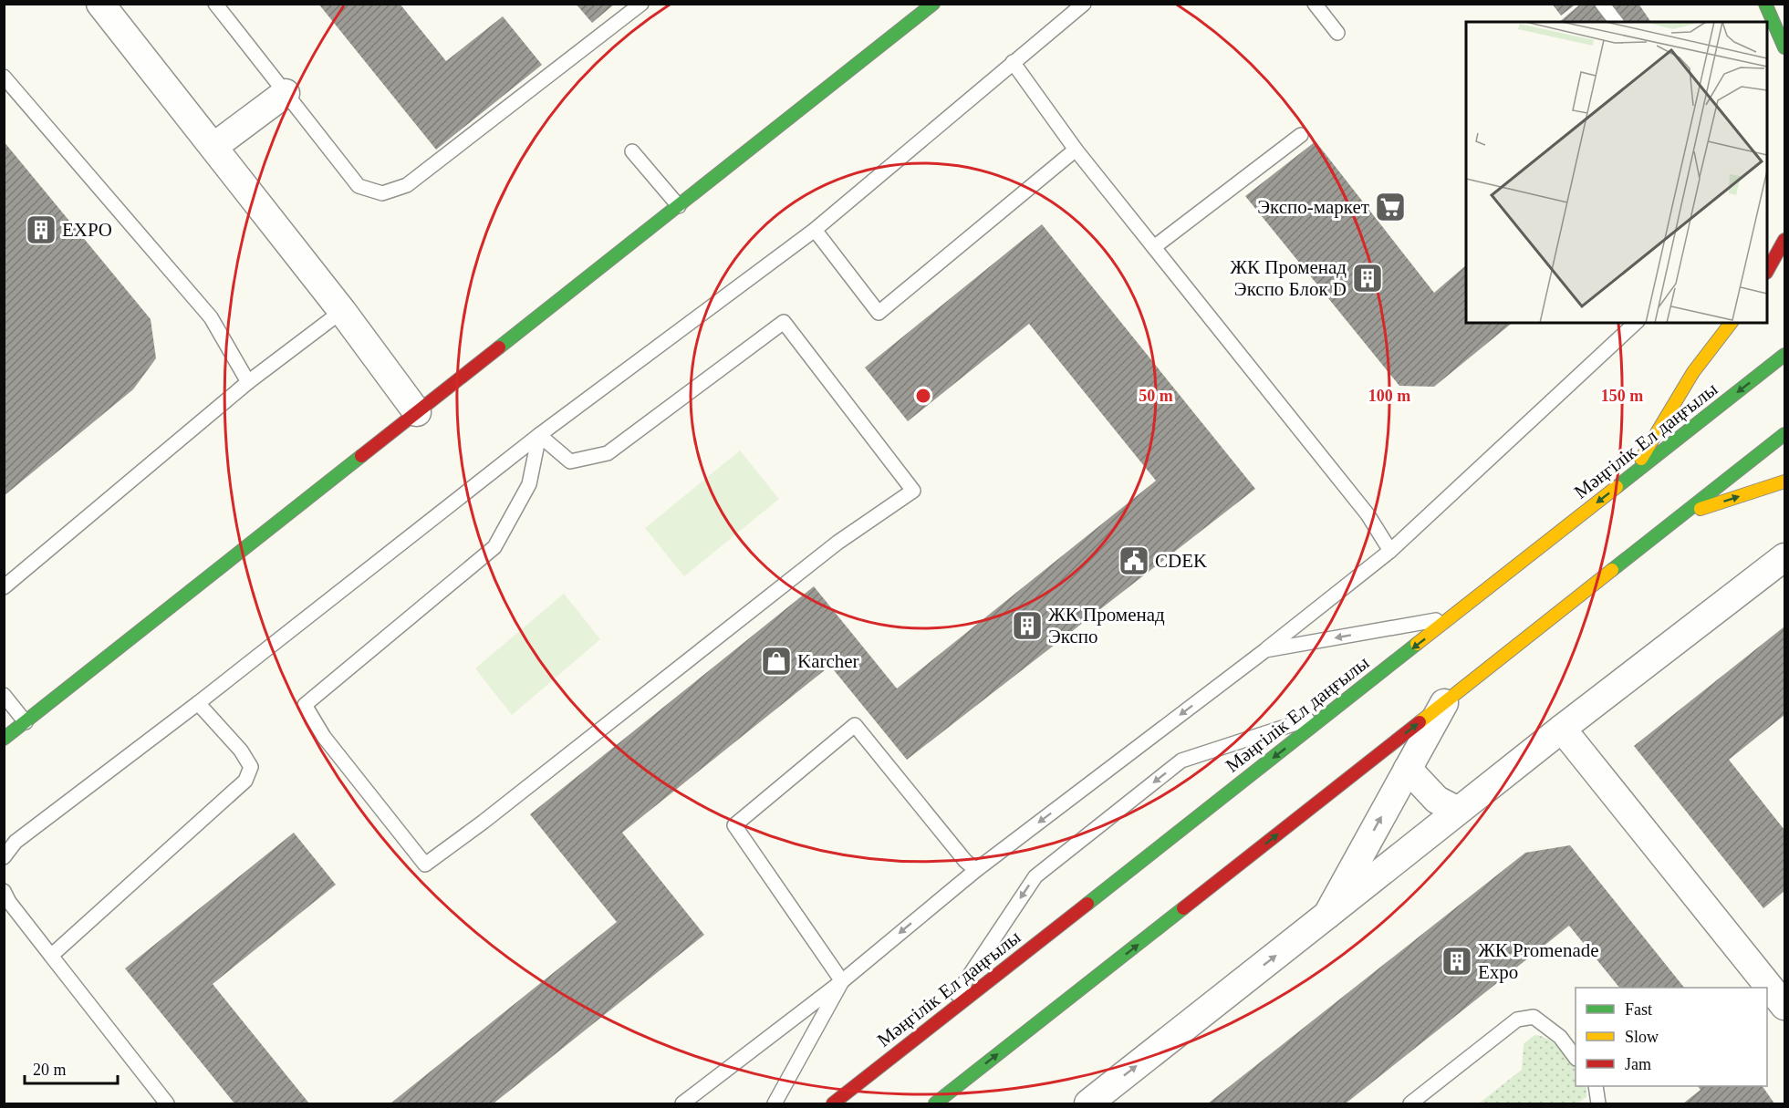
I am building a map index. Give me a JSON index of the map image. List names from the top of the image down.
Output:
{
  "streets": {
    "main road": ["Мәңгілік Ел даңғылы"]
  },
  "places": {
    "supermarket": ["Экспо-маркет"],
    "building": [
      "EXPO",
      "ЖК Променад Экспо Блок D",
      "ЖК Променад Экспо",
      "ЖК Promenade Expo"
    ],
    "public building": ["CDEK"],
    "shop": ["Karcher"]
  },
  "legend": ["Fast", "Slow", "Jam"],
  "scale_bar": "20 m",
  "rings": ["50 m", "100 m", "150 m"]
}
